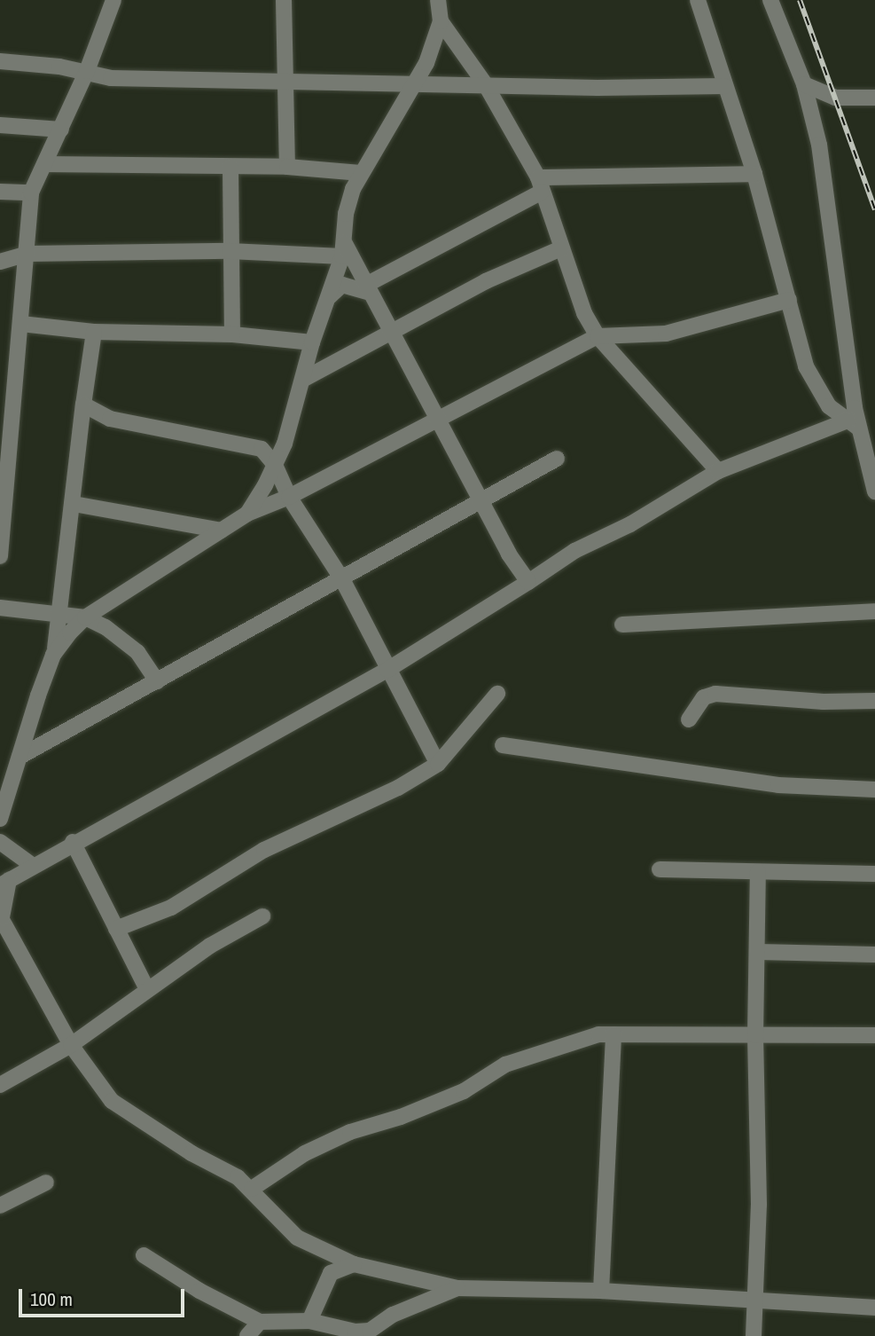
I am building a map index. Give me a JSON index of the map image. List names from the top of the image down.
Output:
{
  "scale_bar": "100 m"
}
